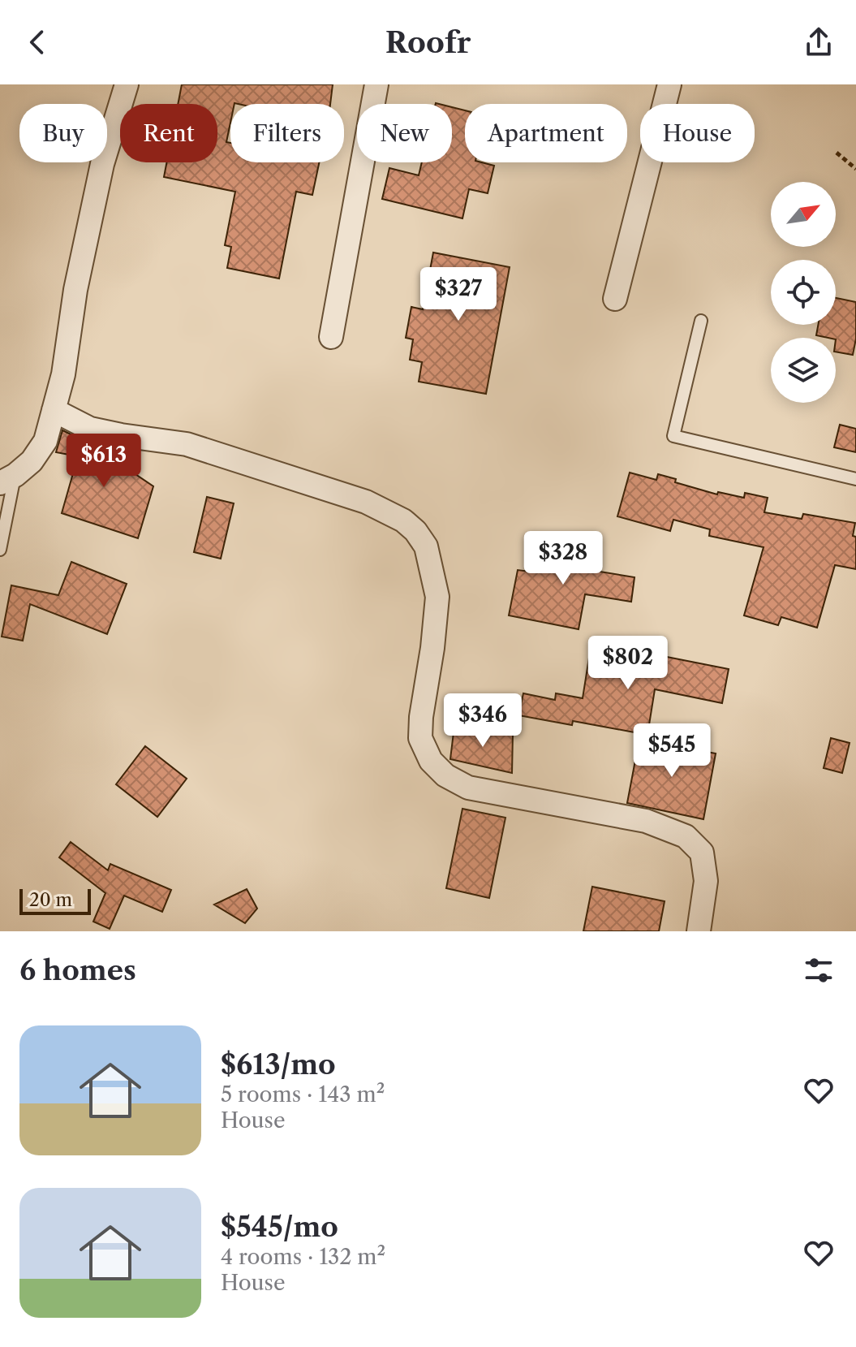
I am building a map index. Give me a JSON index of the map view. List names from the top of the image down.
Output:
{
  "scale_bar": "20 m",
  "north": "top right",
  "page": {
    "header": "Roofr",
    "chip": [
      "Buy",
      "Rent",
      "Filters",
      "New",
      "Apartment",
      "House"
    ],
    "price": [
      "$327",
      "$613",
      "$328",
      "$802",
      "$346",
      "$545"
    ],
    "scale": "20 m",
    "heading": "6 homes",
    "list": [
      {
        "name": "$613/mo",
        "note": "5 rooms · 143 m² · House"
      },
      {
        "name": "$545/mo",
        "note": "4 rooms · 132 m² · House"
      }
    ]
  }
}
